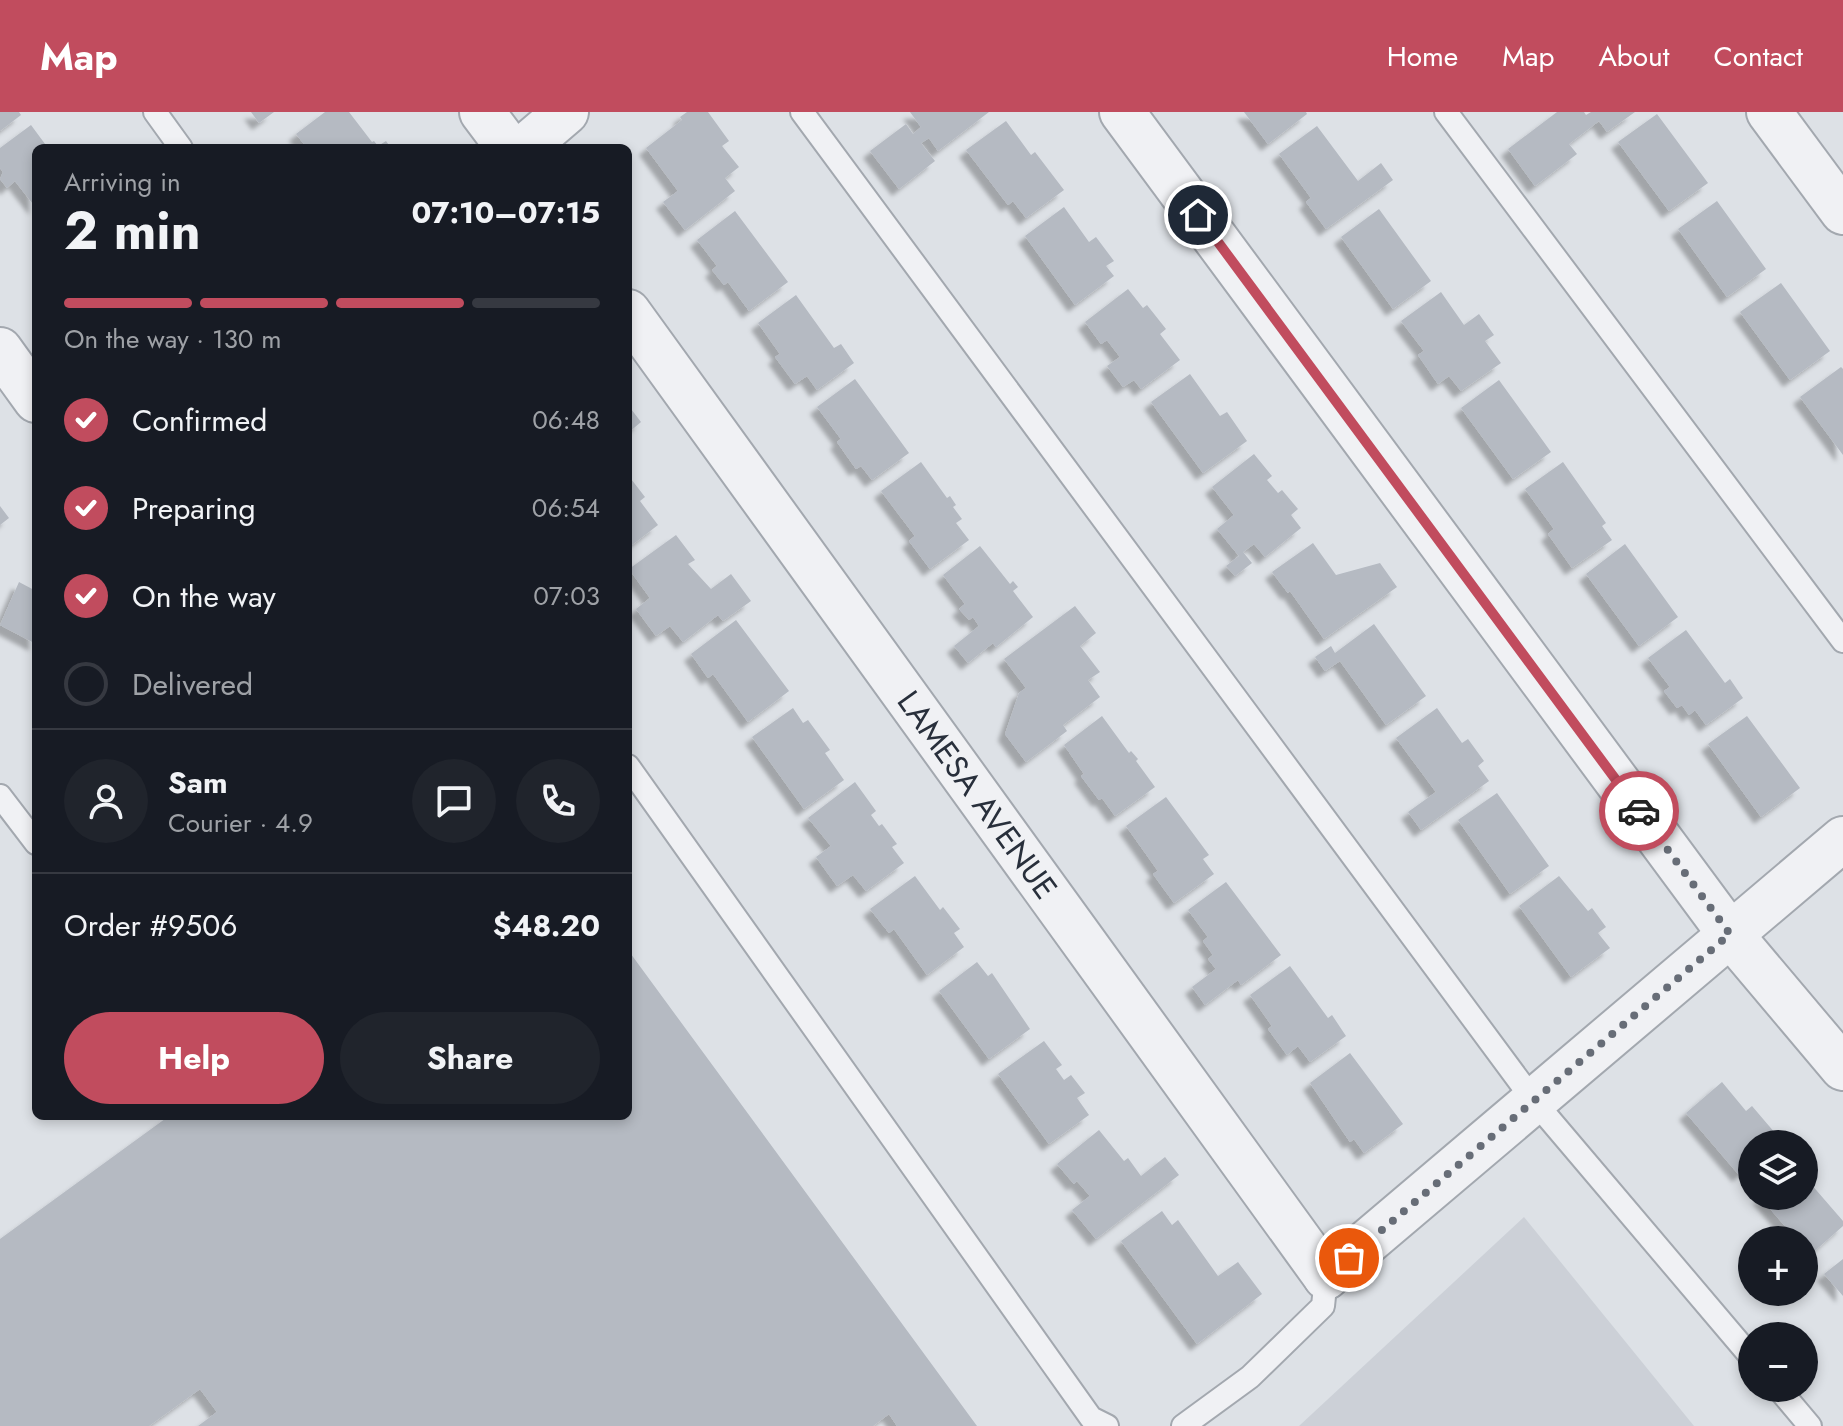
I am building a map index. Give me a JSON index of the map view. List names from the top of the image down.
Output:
{
  "streets": {
    "street": ["LAMESA AVENUE"]
  },
  "page": {
    "header": "Map",
    "nav": [
      "Home",
      "Map",
      "About",
      "Contact"
    ],
    "heading": ["2 min", "Arriving in", "07:10–07:15"],
    "panel": [
      "Sam",
      "Courier · 4.9",
      "Order #9506",
      "$48.20"
    ],
    "bar": "On the way · 130 m",
    "list": [
      ["Confirmed", "06:48"],
      ["Preparing", "06:54"],
      ["On the way", "07:03"],
      "Delivered"
    ],
    "buttons": ["Help", "Share"],
    "map_buttons": ["+", "−"]
  }
}
